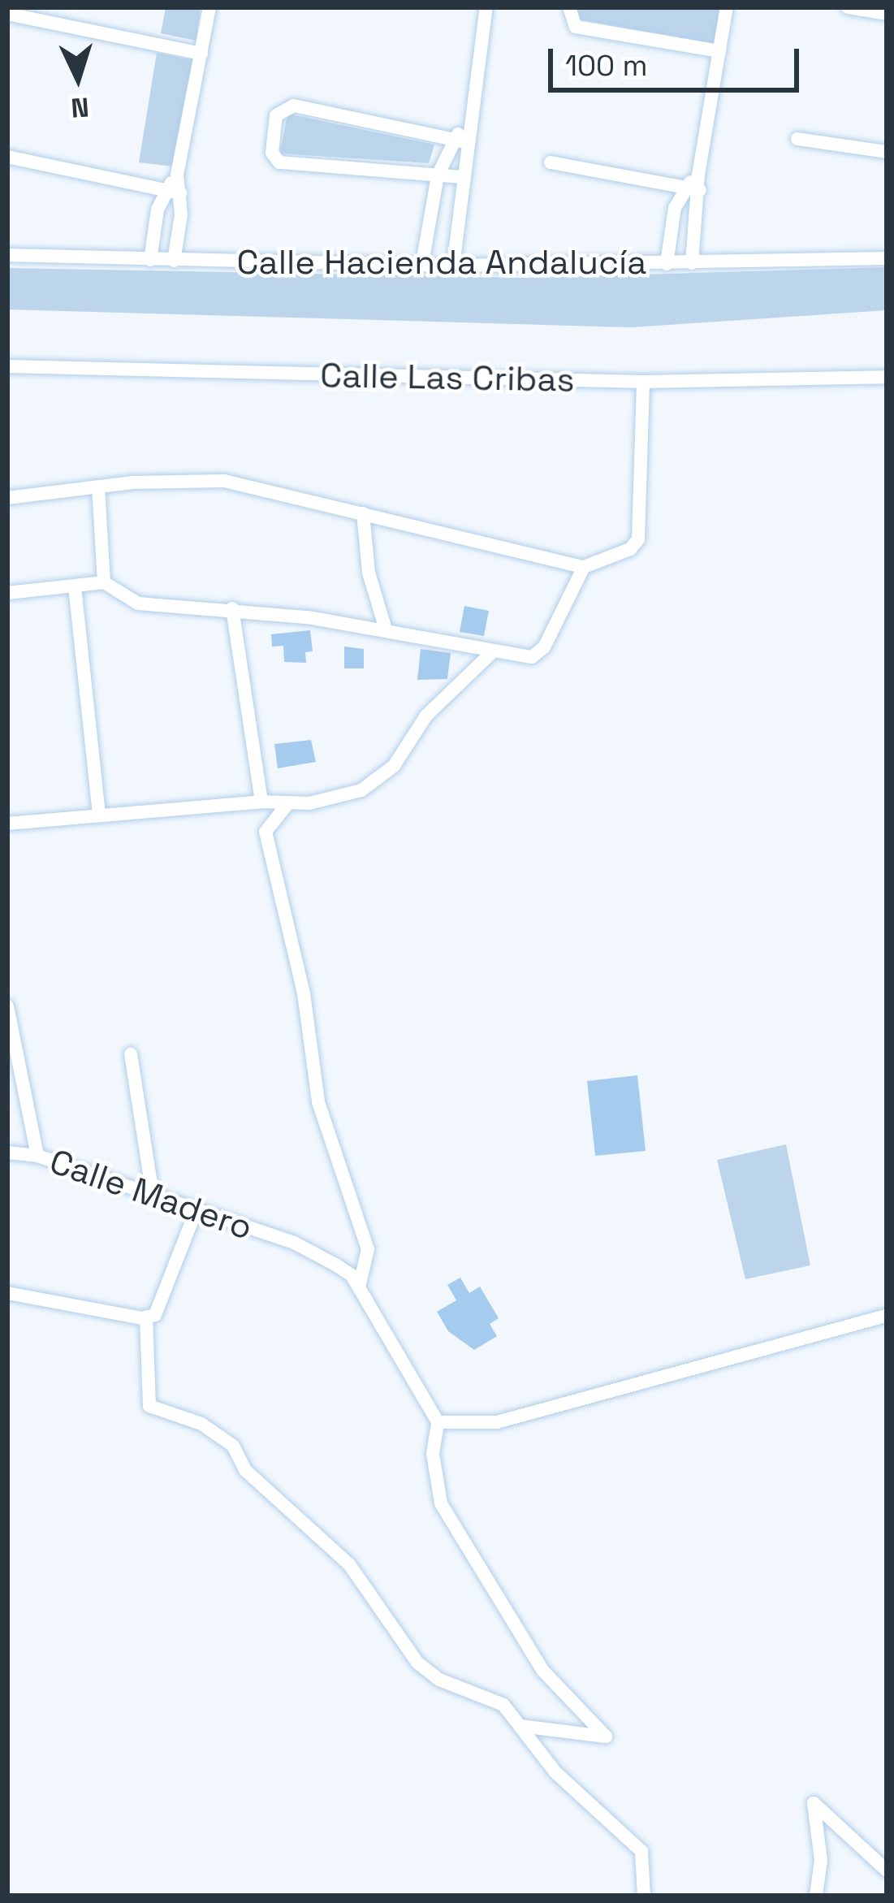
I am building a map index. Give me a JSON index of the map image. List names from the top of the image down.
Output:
{
  "streets": {
    "street": ["Calle Hacienda Andalucía", "Calle Las Cribas", "Calle Madero"]
  },
  "scale_bar": "100 m",
  "north": "bottom"
}
